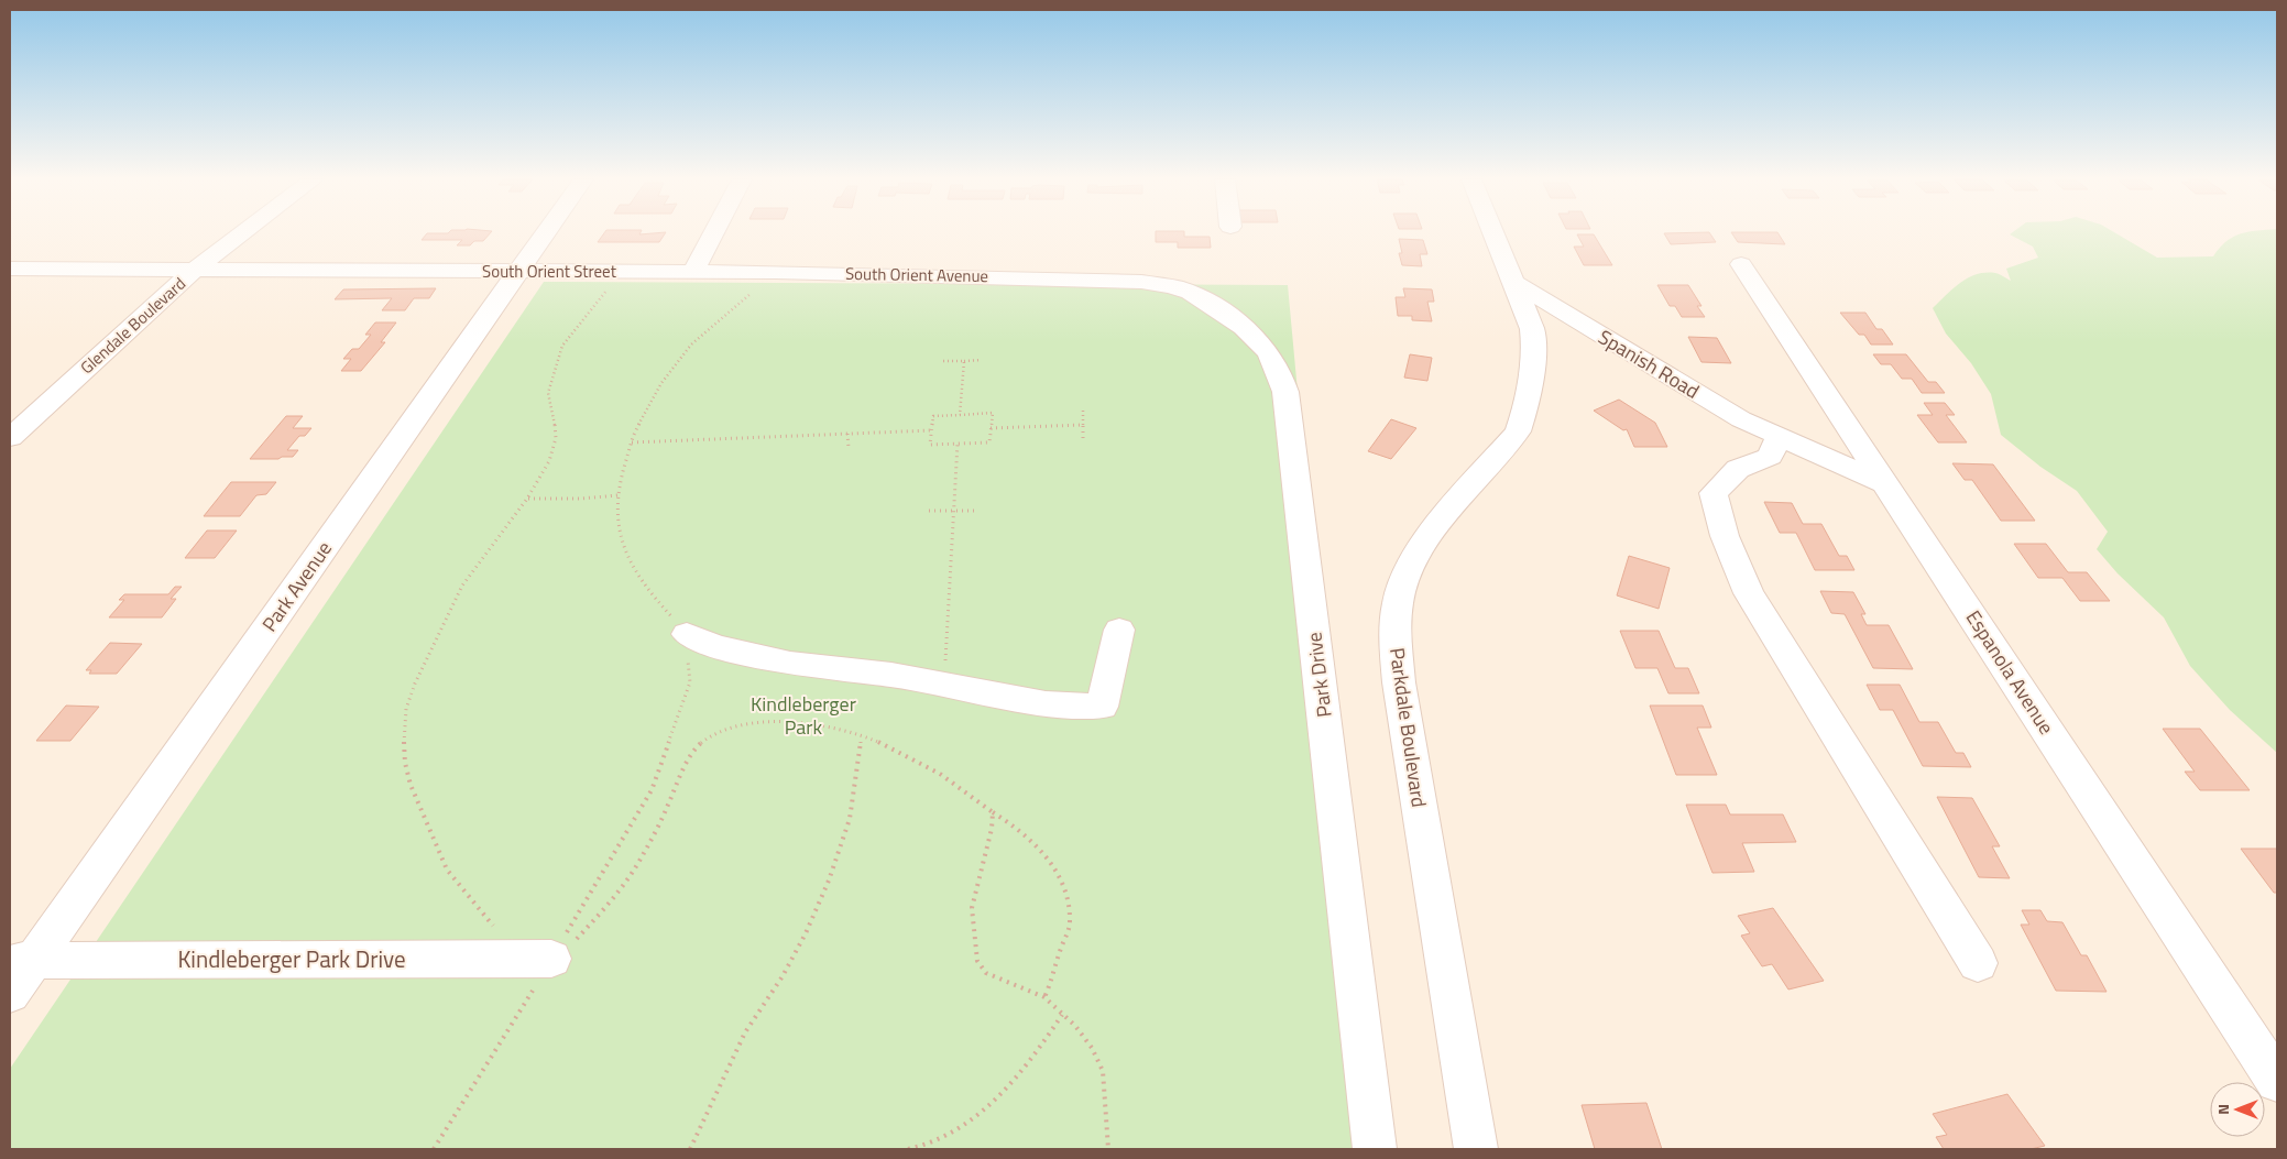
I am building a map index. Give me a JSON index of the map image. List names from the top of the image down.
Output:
{
  "streets": {
    "street": [
      "South Orient Street",
      "South Orient Avenue",
      "Glendale Boulevard",
      "Spanish Road",
      "Park Avenue",
      "Espanola Avenue",
      "Park Drive",
      "Parkdale Boulevard",
      "Kindleberger Park Drive"
    ]
  },
  "crossings": [
    ["South Orient Street", "South Orient Avenue"],
    ["South Orient Street", "Glendale Boulevard"],
    ["South Orient Street", "Park Avenue"],
    ["South Orient Avenue", "Park Drive"],
    ["Spanish Road", "Espanola Avenue"],
    ["Spanish Road", "Parkdale Boulevard"],
    ["Park Avenue", "Kindleberger Park Drive"]
  ],
  "parks": ["Kindleberger Park"],
  "north": "left"
}
